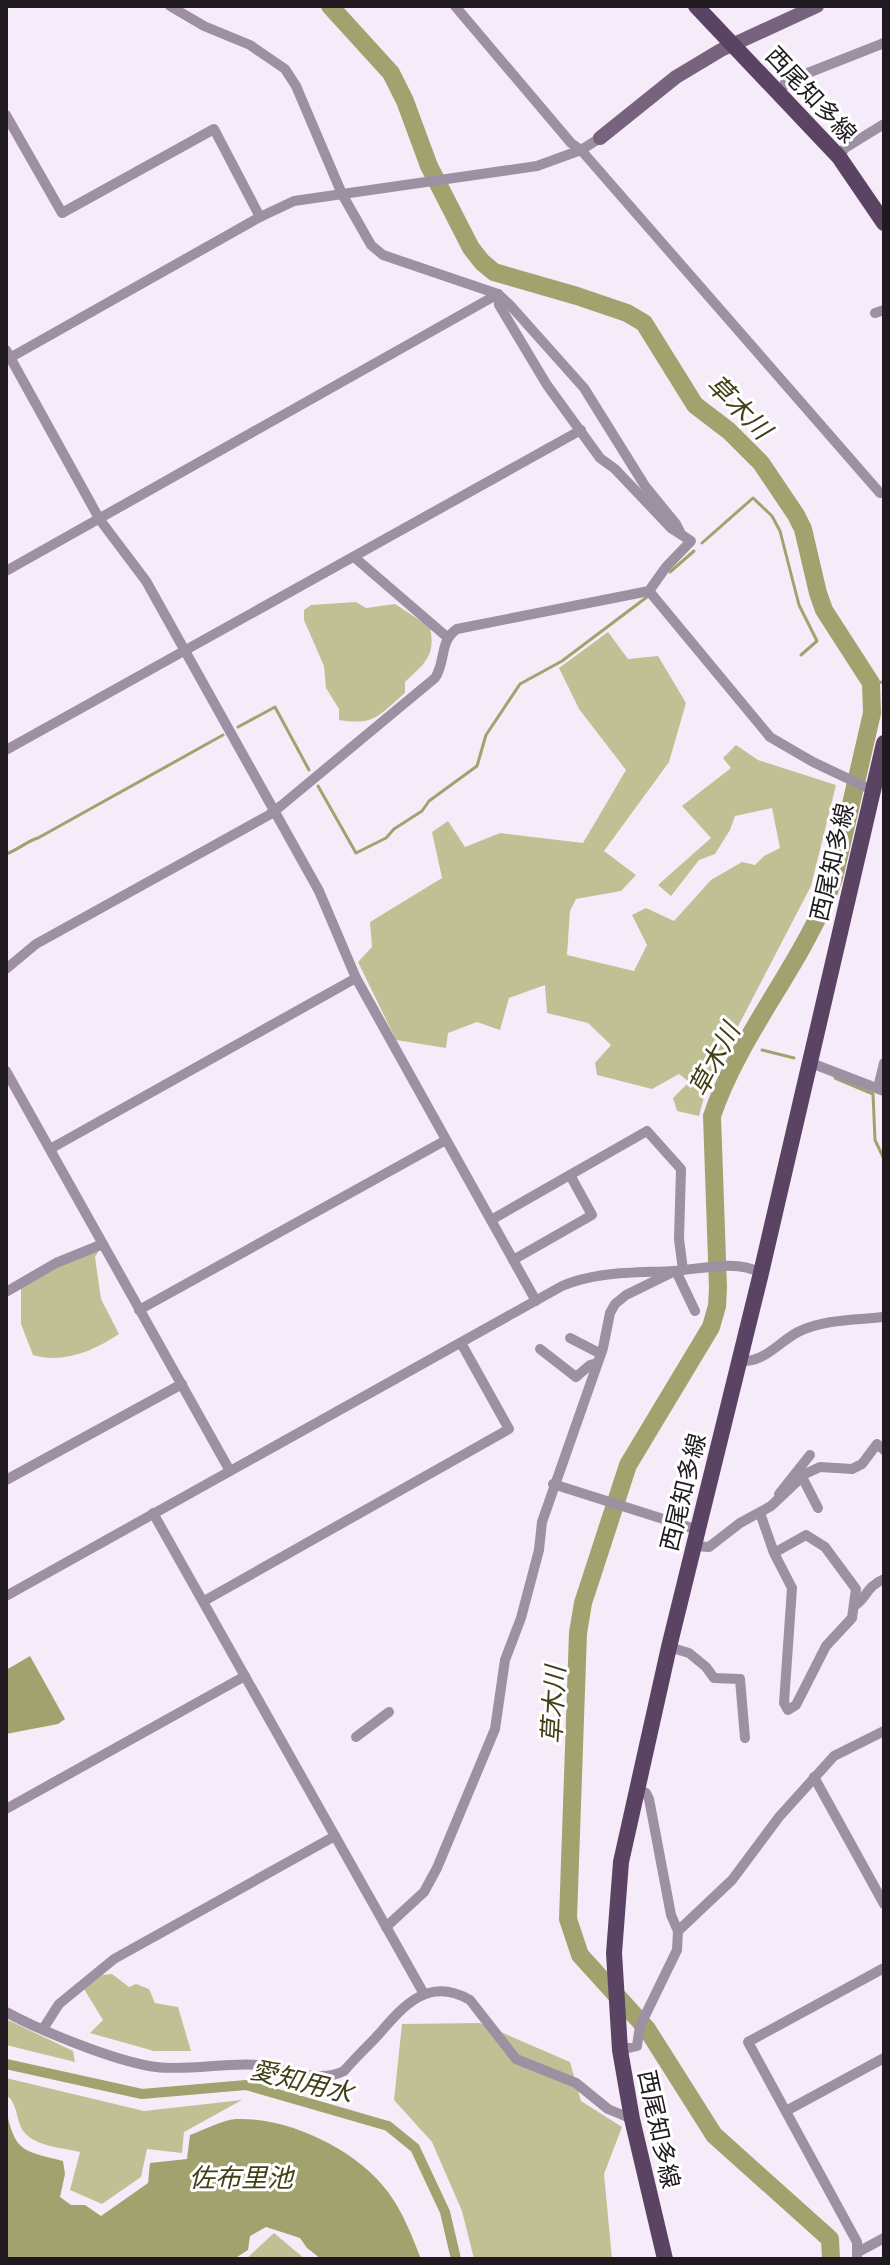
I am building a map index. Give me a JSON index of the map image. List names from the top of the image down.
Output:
{
  "streets": {
    "main road": ["西尾知多線"]
  },
  "water": ["草木川", "愛知用水", "佐布里池"]
}
